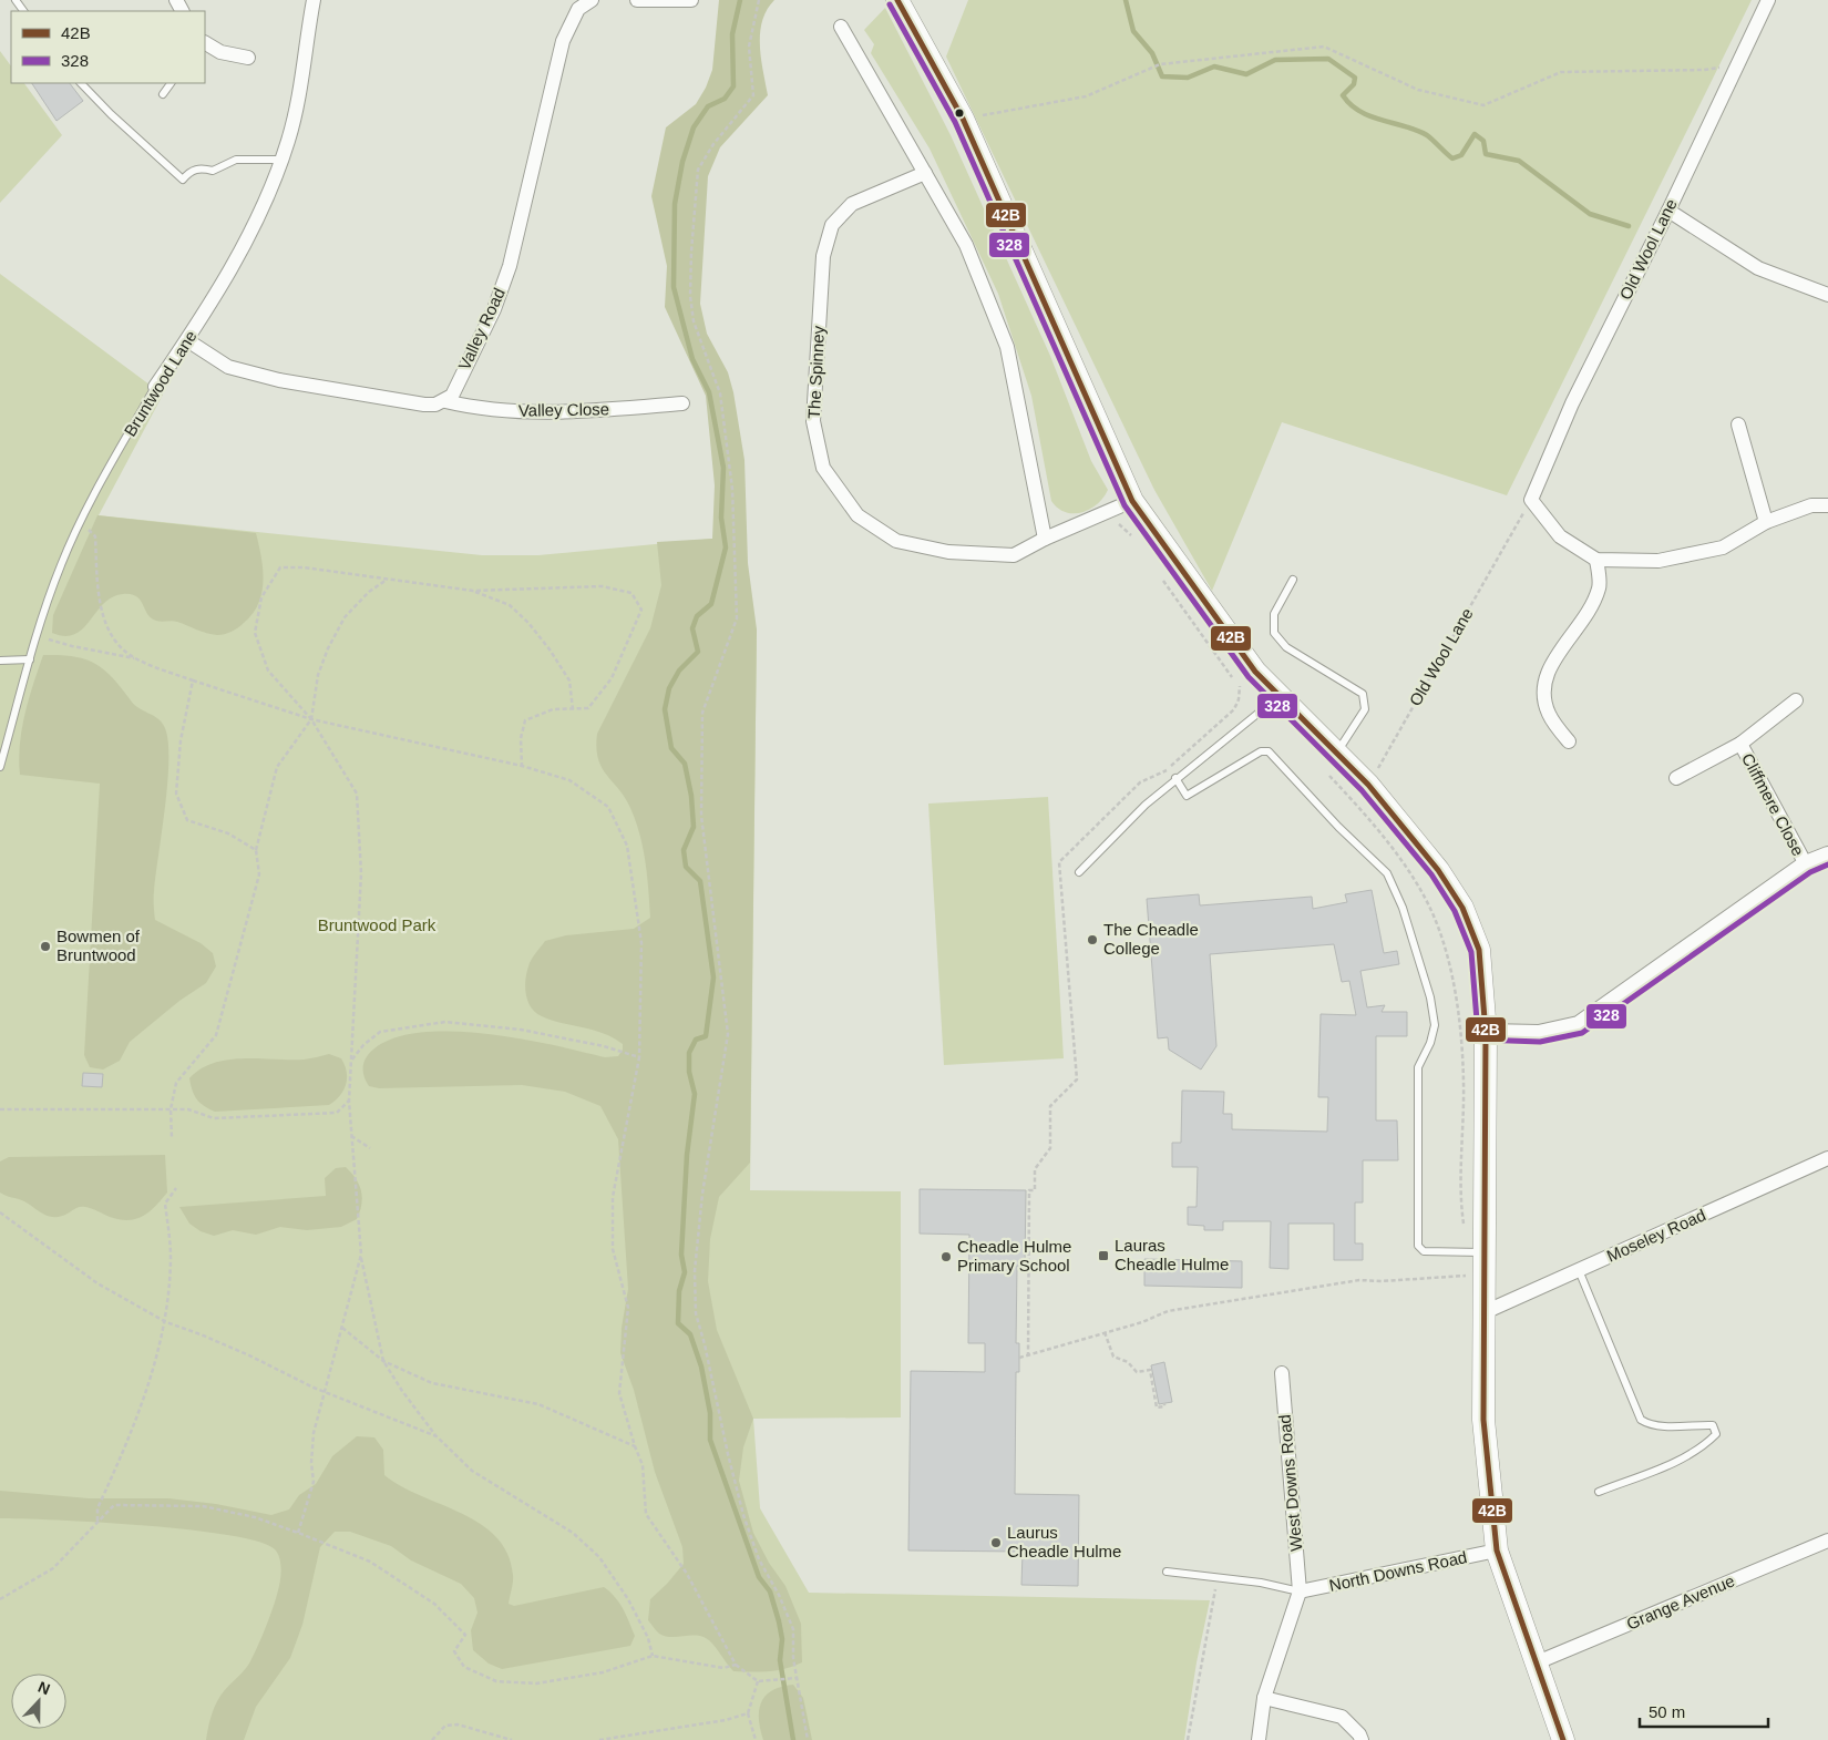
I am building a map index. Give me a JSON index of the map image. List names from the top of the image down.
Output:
{
  "streets": {
    "street": [
      "Old Wool Lane",
      "Valley Road",
      "The Spinney",
      "Bruntwood Lane",
      "Valley Close",
      "Cliffmere Close",
      "Moseley Road",
      "West Downs Road",
      "North Downs Road",
      "Grange Avenue"
    ]
  },
  "crossings": [
    ["Valley Road", "Valley Close"],
    ["West Downs Road", "North Downs Road"]
  ],
  "parks": ["Bruntwood Park"],
  "places": {
    "other": [
      "The Cheadle College",
      "Bowmen of Bruntwood",
      "Cheadle Hulme Primary School",
      "Laurus Cheadle Hulme"
    ],
    "transit": ["Lauras Cheadle Hulme"]
  },
  "lines": ["transit line 42B", "transit line 328"],
  "legend": ["42B", "328"],
  "scale_bar": "50 m",
  "north": "top"
}
